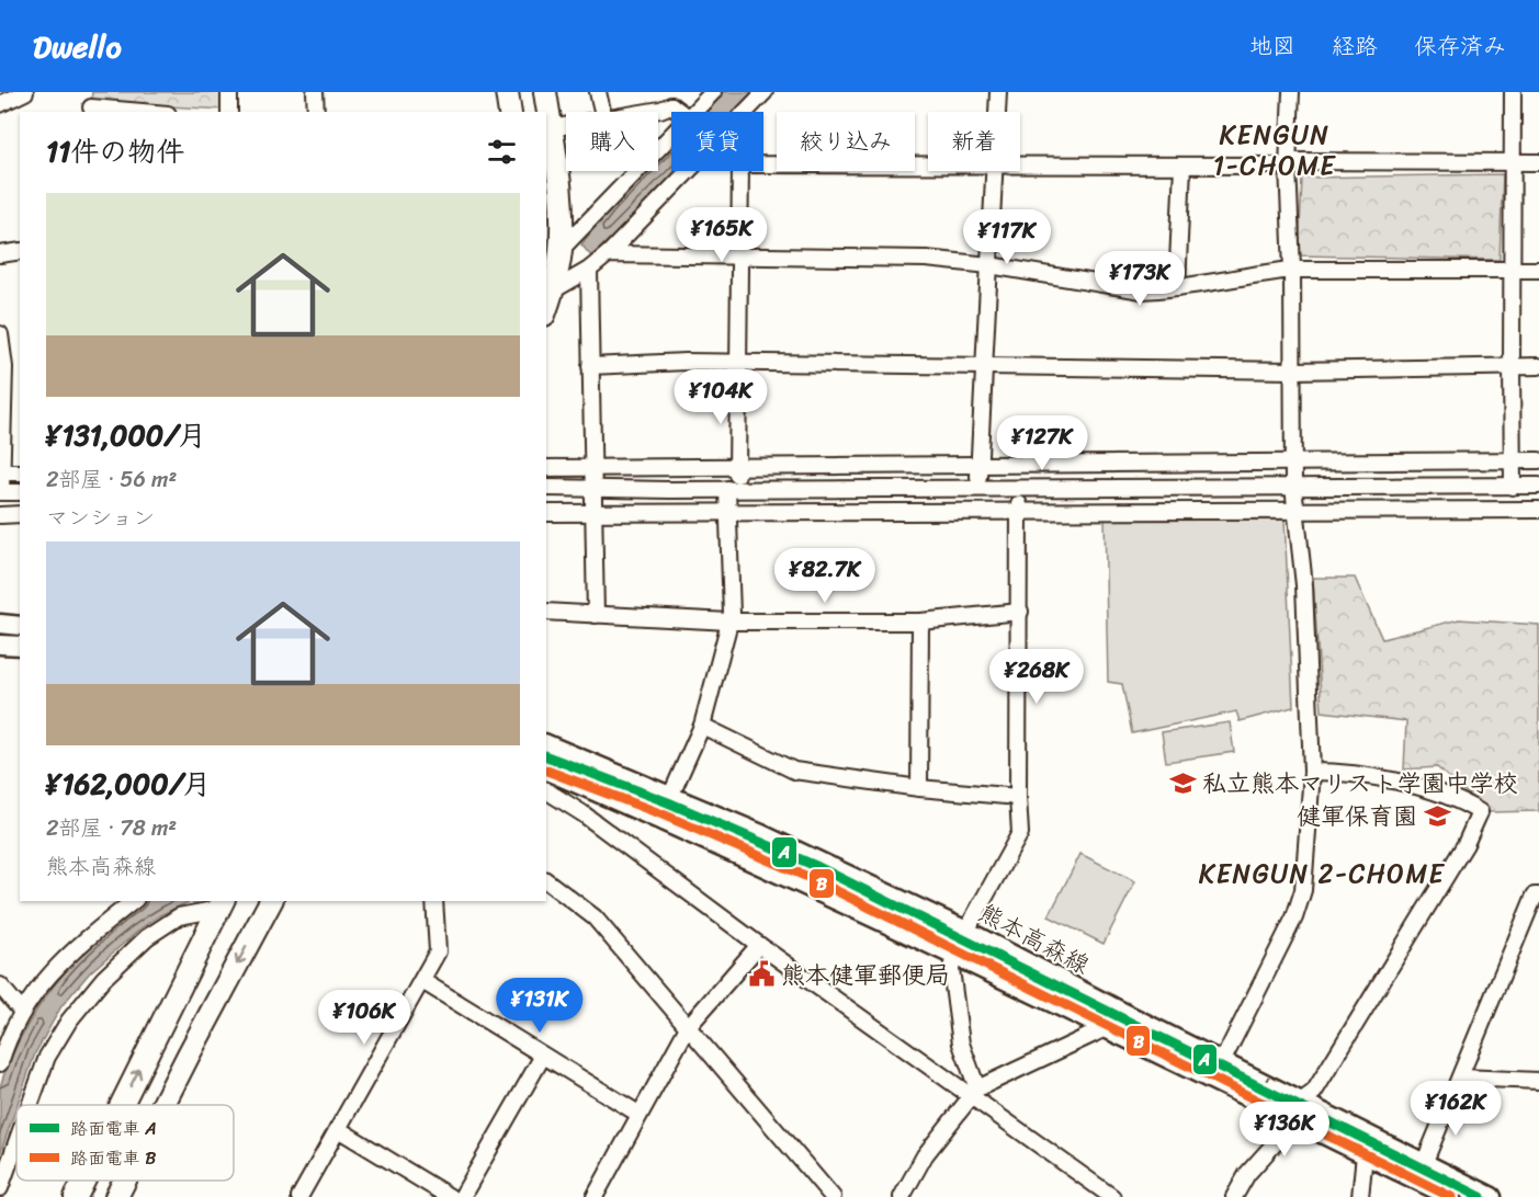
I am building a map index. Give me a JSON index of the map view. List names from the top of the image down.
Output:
{
  "streets": {
    "main road": ["熊本高森線"]
  },
  "districts": ["KENGUN 1-CHOME", "KENGUN 2-CHOME"],
  "places": {
    "school or university": ["私立熊本マリスト学園中学校", "健軍保育園"],
    "public building": ["熊本健軍郵便局"]
  },
  "lines": ["tram line A", "tram line B"],
  "legend": ["路面電車 A", "路面電車 B"],
  "page": {
    "header": "Dwello",
    "nav": ["地図", "経路", "保存済み"],
    "chip": [
      "購入",
      "賃貸",
      "絞り込み",
      "新着"
    ],
    "heading": "11件の物件",
    "list": [
      {
        "name": "¥131,000/月",
        "note": "2部屋 · 56 m² · マンション"
      },
      {
        "name": "¥162,000/月",
        "note": "2部屋 · 78 m² · 熊本高森線"
      }
    ],
    "price": [
      "¥165K",
      "¥117K",
      "¥173K",
      "¥104K",
      "¥127K",
      "¥82.7K",
      "¥268K",
      "¥131K",
      "¥106K",
      "¥162K",
      "¥136K"
    ]
  }
}
